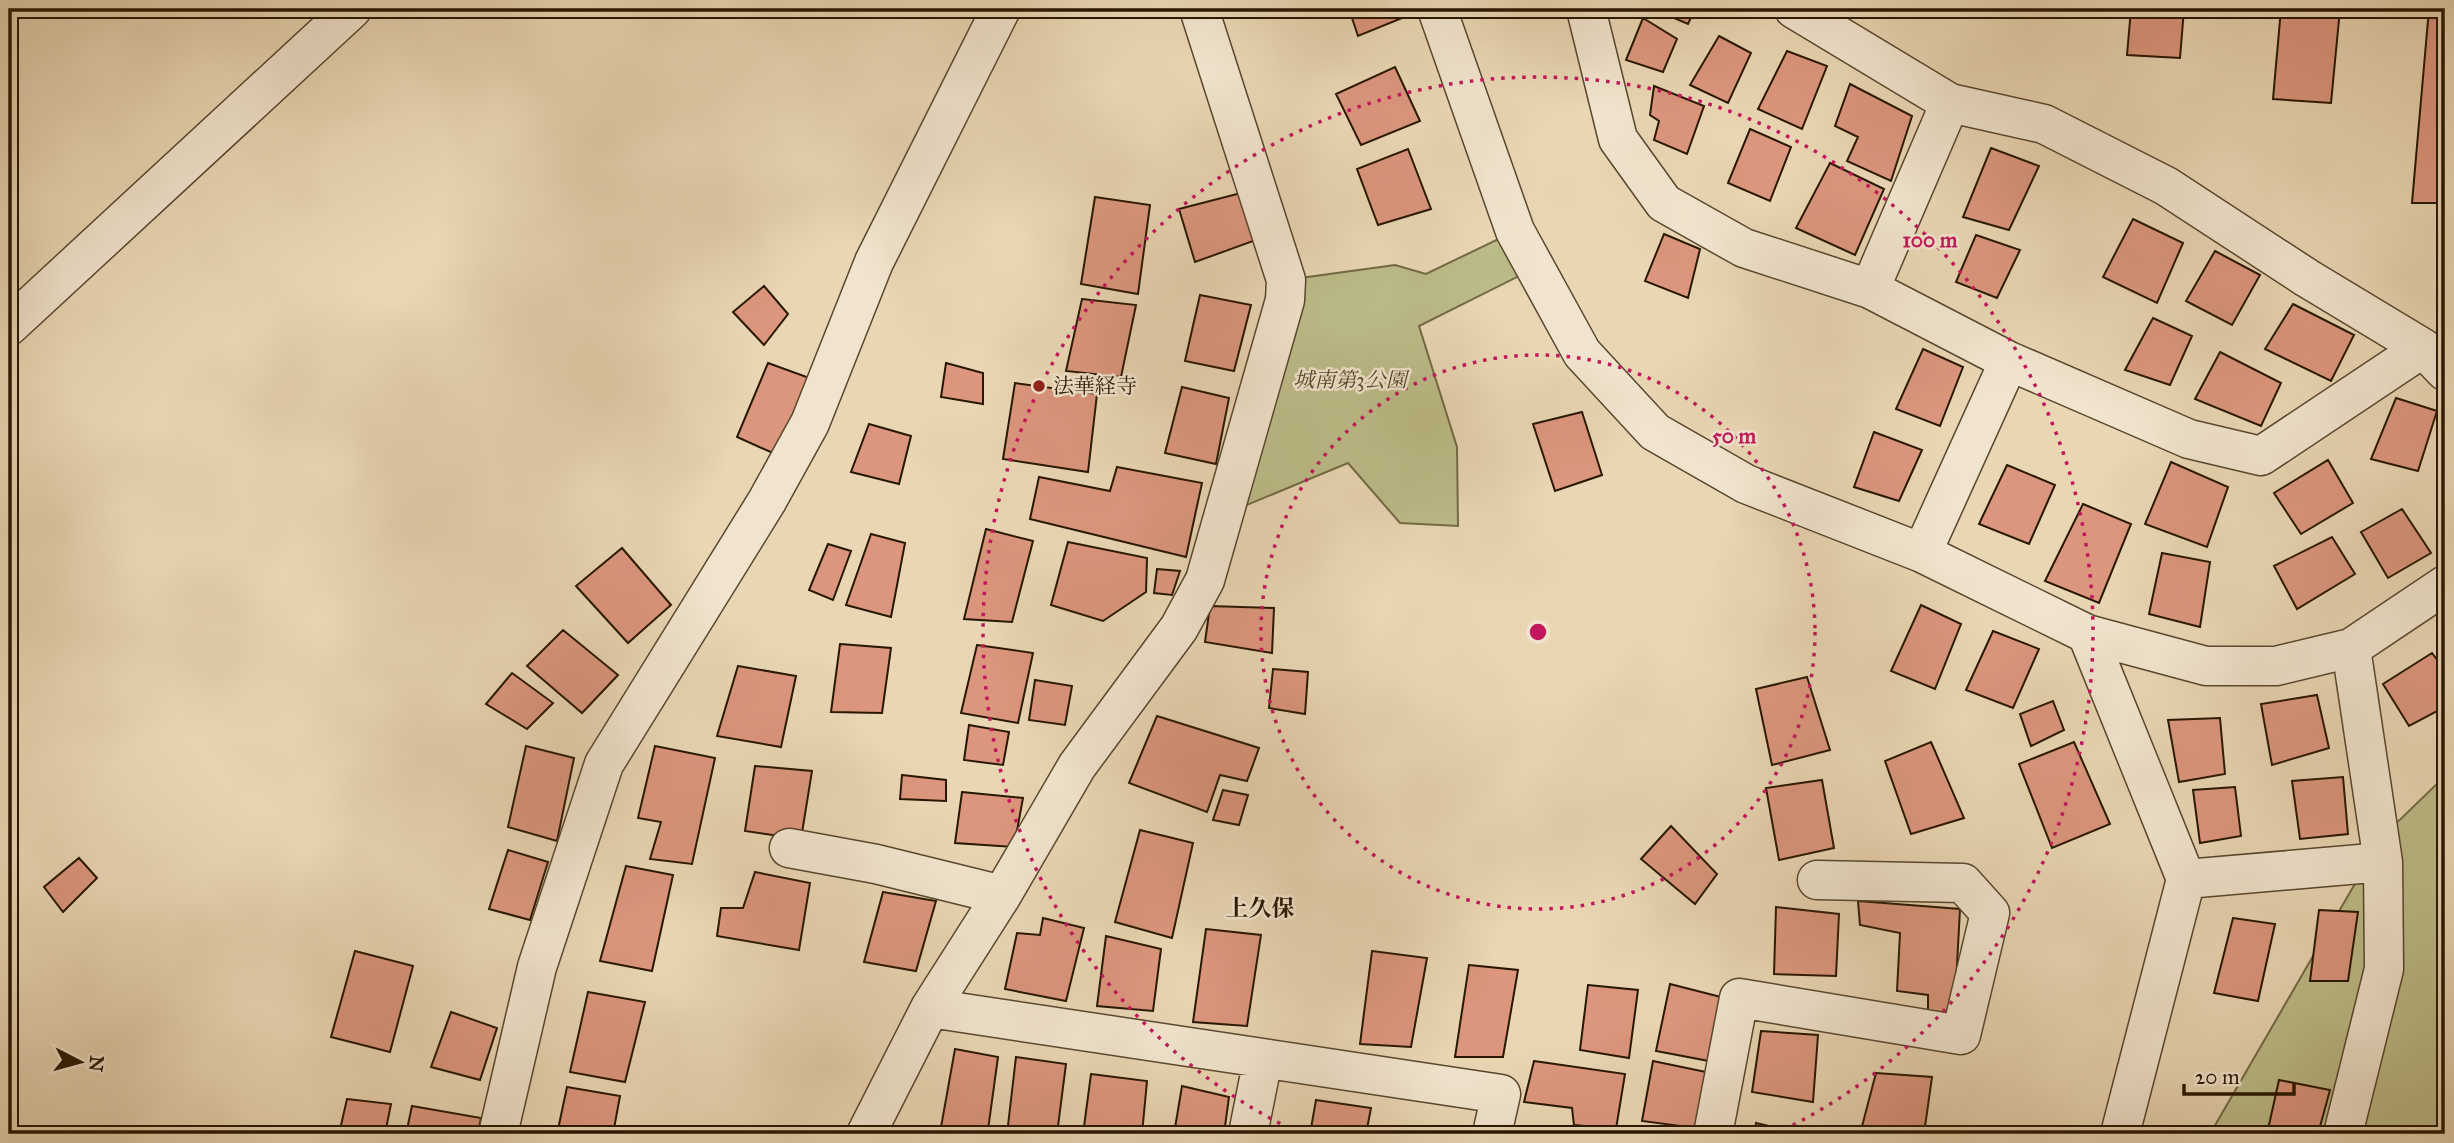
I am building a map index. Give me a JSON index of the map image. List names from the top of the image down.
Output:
{
  "districts": ["上久保"],
  "parks": ["城南第3公園"],
  "places": ["法華経寺"],
  "scale_bar": "20 m",
  "north": "right",
  "rings": ["100 m", "50 m"]
}
